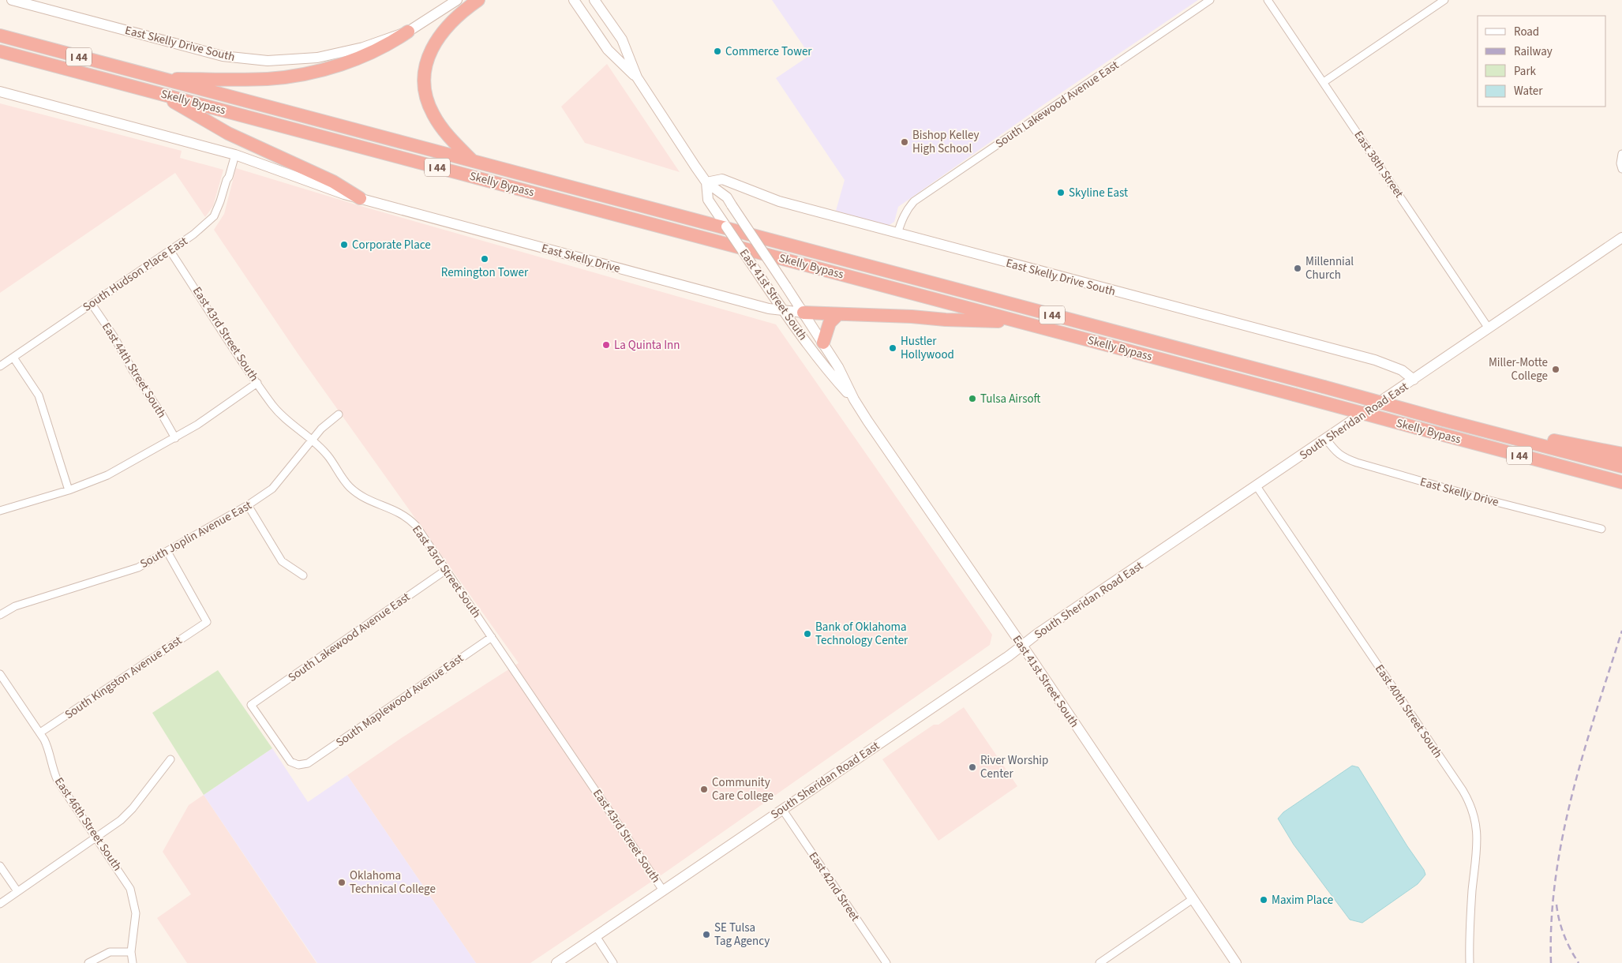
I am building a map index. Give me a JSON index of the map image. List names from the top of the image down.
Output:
{
  "streets": {
    "highway": ["I 44", "Skelly Bypass"],
    "main road": [
      "East Skelly Drive South",
      "East Skelly Drive",
      "East 41st Street South",
      "South Sheridan Road East"
    ],
    "street": [
      "South Lakewood Avenue East",
      "East 38th Street",
      "South Hudson Place East",
      "East 43rd Street South",
      "East 44th Street South",
      "South Joplin Avenue East",
      "South Kingston Avenue East",
      "South Maplewood Avenue East",
      "East 40th Street South",
      "East 46th Street South",
      "East 42nd Street"
    ]
  },
  "crossings": [
    ["East Skelly Drive South", "South Lakewood Avenue East"],
    ["East Skelly Drive South", "East 41st Street South"],
    ["East Skelly Drive South", "South Sheridan Road East"],
    ["South Lakewood Avenue East", "East 43rd Street South"],
    ["South Lakewood Avenue East", "South Maplewood Avenue East"],
    ["East 38th Street", "South Sheridan Road East"],
    ["East Skelly Drive", "East 41st Street South"],
    ["East Skelly Drive", "South Sheridan Road East"],
    ["South Hudson Place East", "East 43rd Street South"],
    ["South Hudson Place East", "East 44th Street South"],
    ["East 41st Street South", "South Sheridan Road East"],
    ["East 43rd Street South", "South Sheridan Road East"],
    ["East 43rd Street South", "South Joplin Avenue East"],
    ["East 43rd Street South", "South Maplewood Avenue East"],
    ["South Sheridan Road East", "East 40th Street South"],
    ["South Sheridan Road East", "East 42nd Street"],
    ["South Joplin Avenue East", "South Kingston Avenue East"],
    ["South Kingston Avenue East", "East 46th Street South"]
  ],
  "places": [
    "Commerce Tower",
    "Bishop Kelley High School",
    "Skyline East",
    "Corporate Place",
    "Remington Tower",
    "Millennial Church",
    "La Quinta Inn",
    "Hustler Hollywood",
    "Miller-Motte College",
    "Tulsa Airsoft",
    "Bank of Oklahoma Technology Center",
    "River Worship Center",
    "Community Care College",
    "Oklahoma Technical College",
    "Maxim Place",
    "SE Tulsa Tag Agency"
  ],
  "legend": [
    "Road",
    "Railway",
    "Park",
    "Water"
  ]
}
